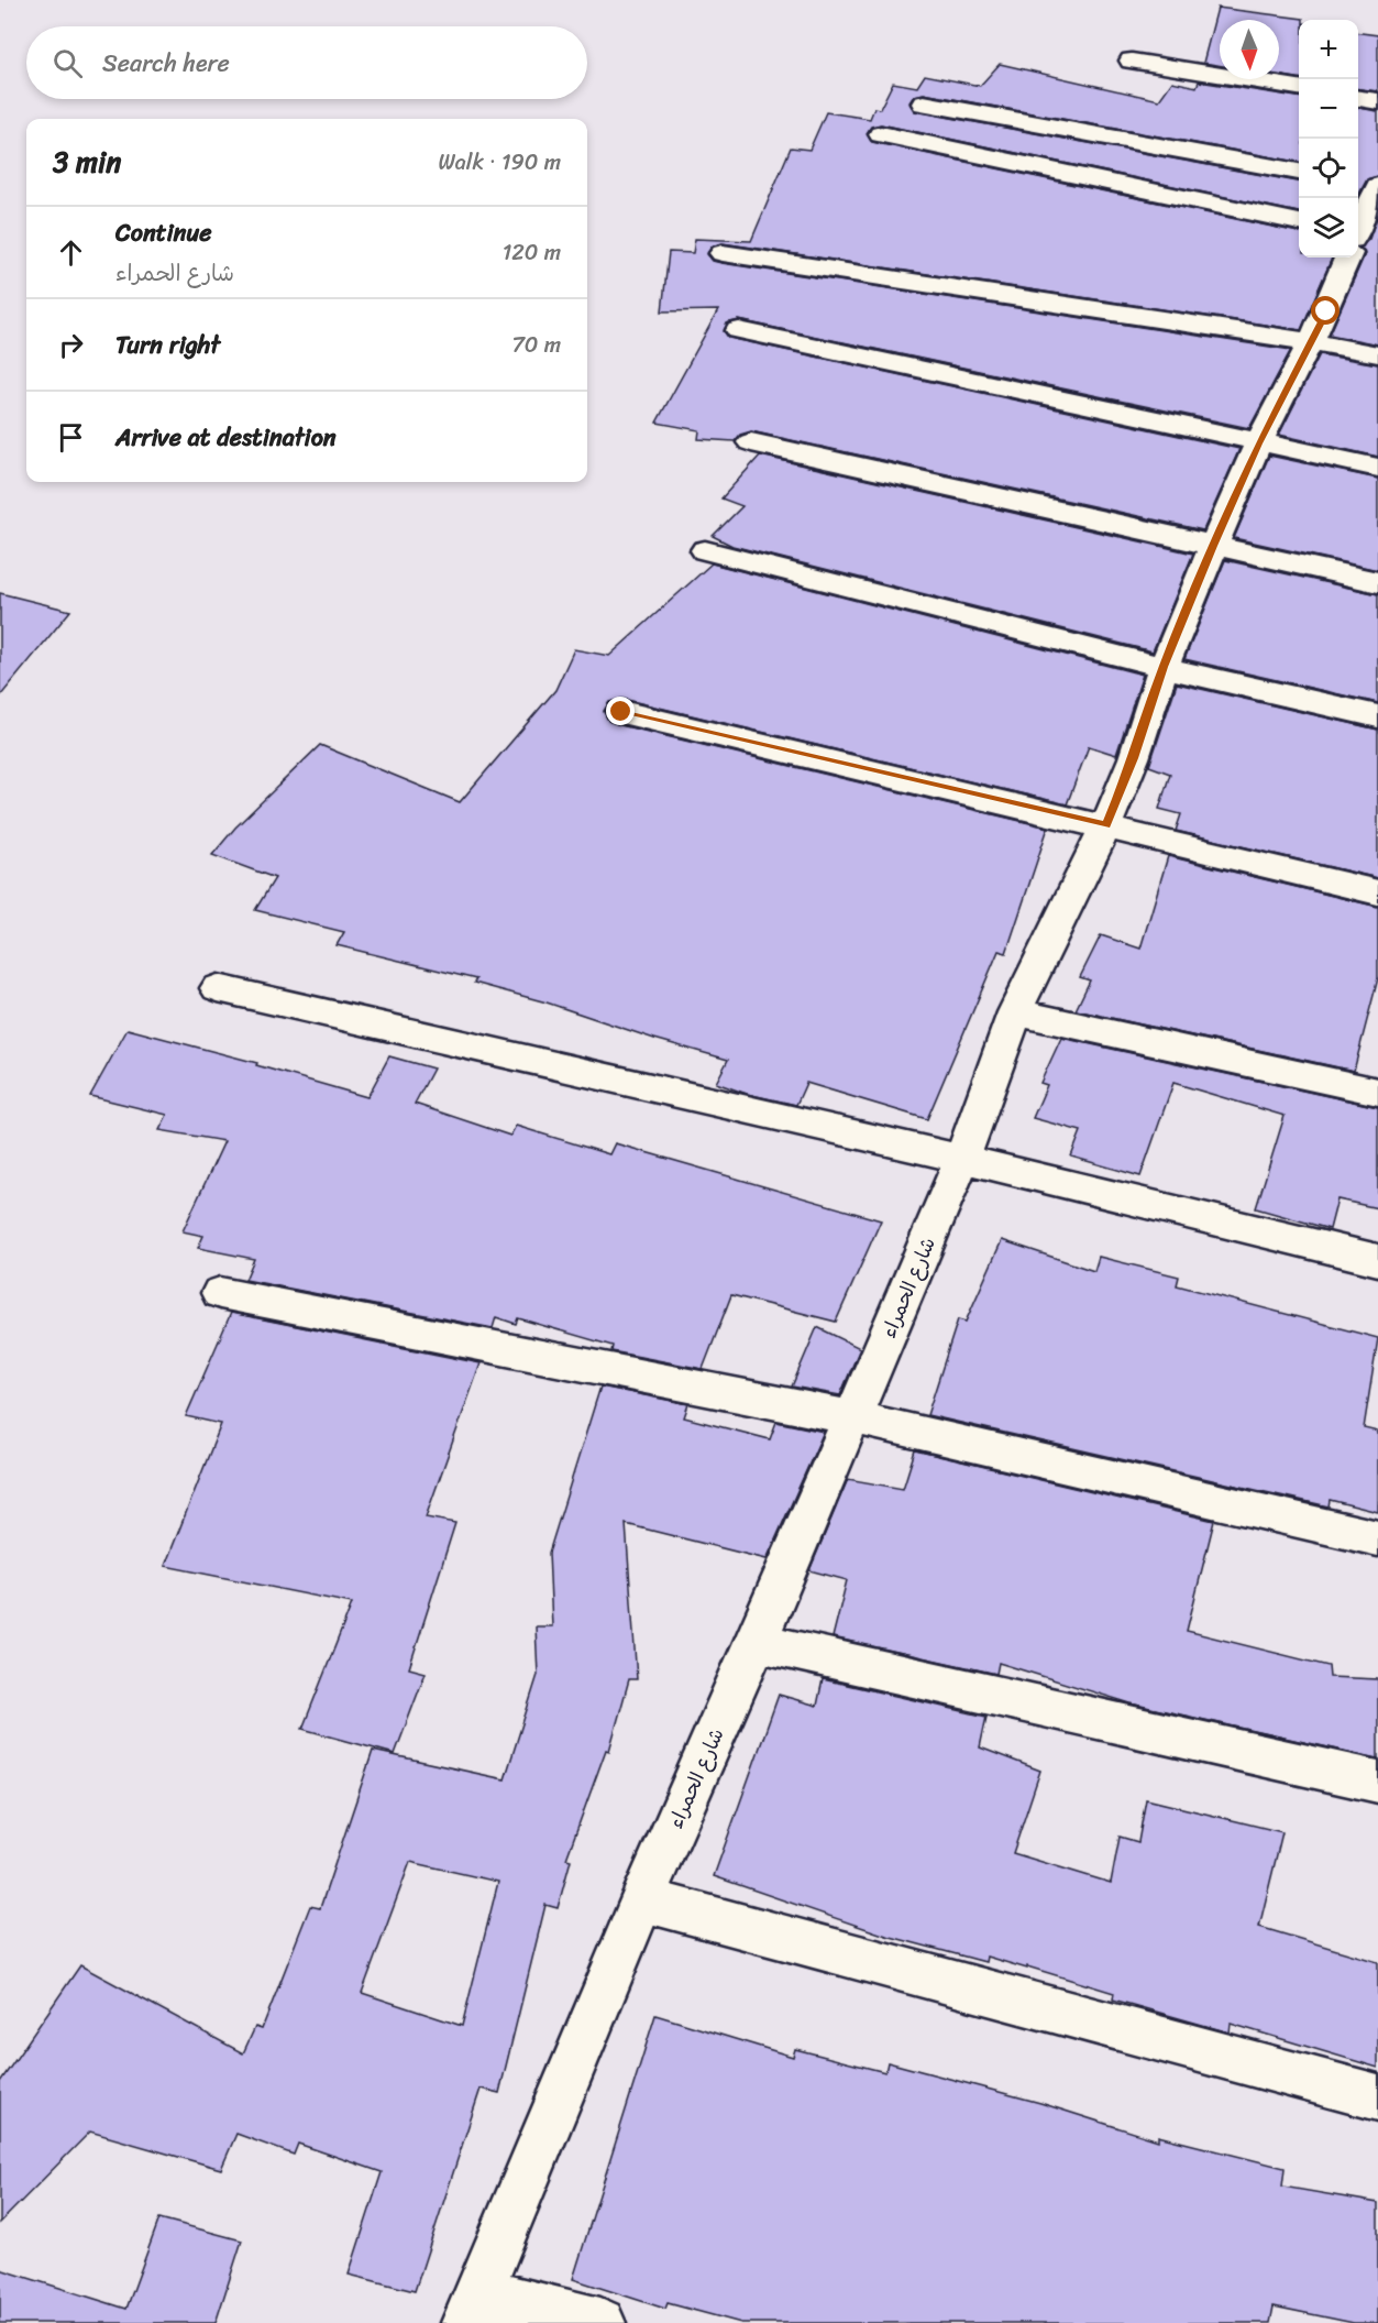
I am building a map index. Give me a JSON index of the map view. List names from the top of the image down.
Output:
{
  "streets": {
    "street": ["شارع الحمراء"]
  },
  "north": "bottom",
  "page": {
    "map_buttons": ["+", "−"],
    "search": "Search here",
    "heading": ["3 min", "Walk · 190 m"],
    "list": [
      ["Continue", "شارع الحمراء", "120 m"],
      ["Turn right", "70 m"],
      "Arrive at destination"
    ]
  }
}
